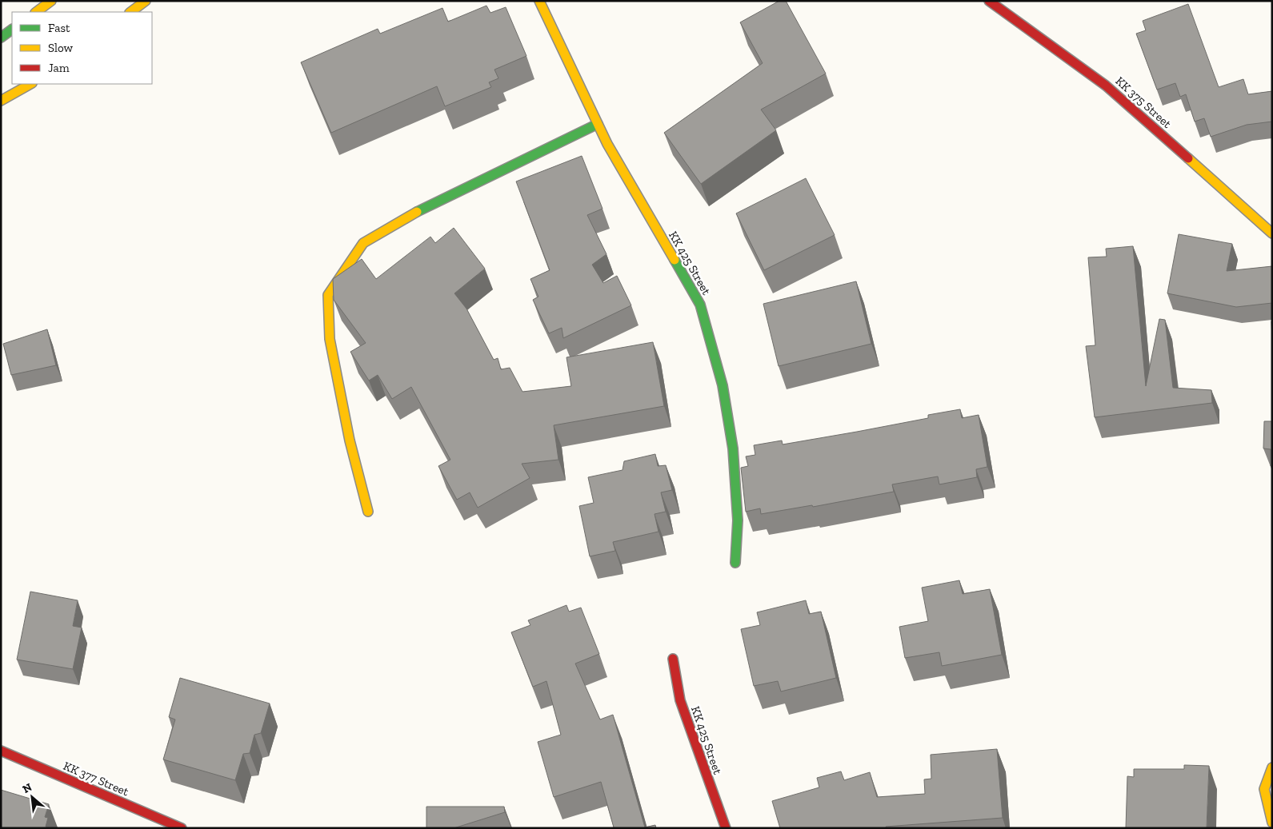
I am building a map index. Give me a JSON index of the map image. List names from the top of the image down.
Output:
{
  "streets": {
    "main road": ["KK 375 Street", "KK 425 Street", "KK 377 Street"]
  },
  "legend": ["Fast", "Slow", "Jam"],
  "north": "top left"
}
